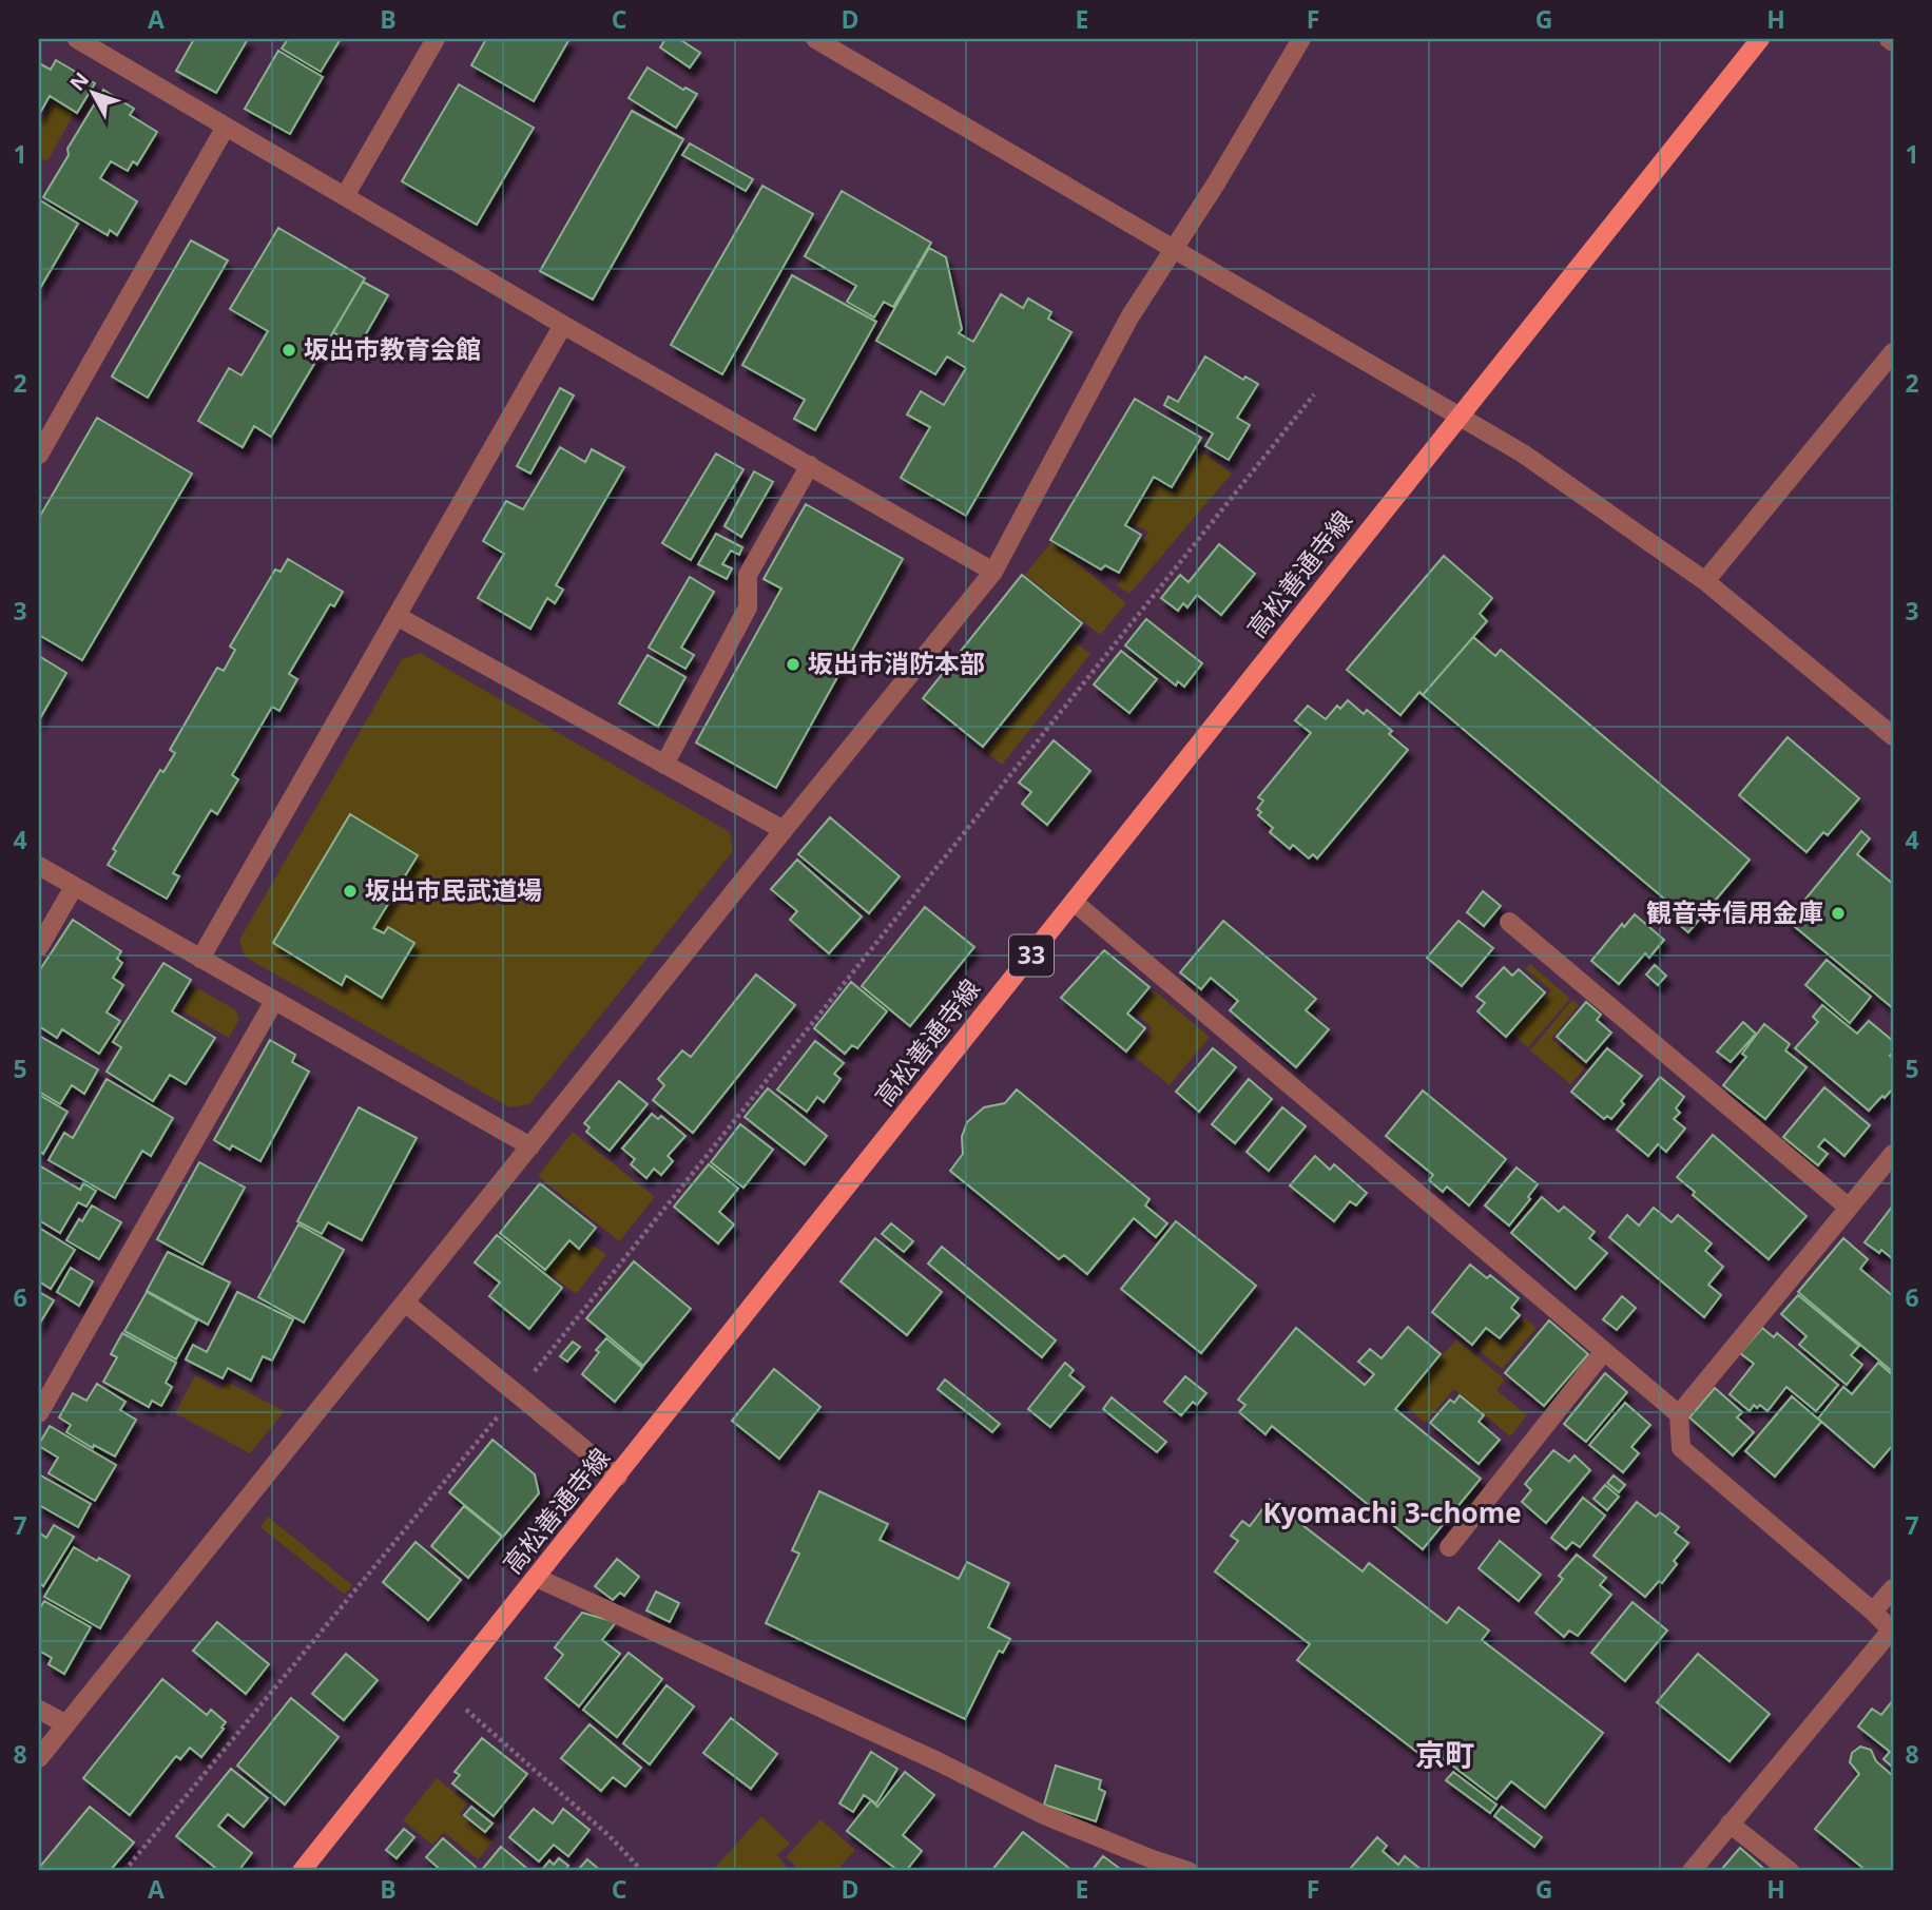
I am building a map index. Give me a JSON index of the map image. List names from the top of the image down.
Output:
{
  "streets": {
    "main road": ["高松善通寺線", "33"]
  },
  "districts": ["Kyomachi 3-chome", "京町"],
  "places": [
    "坂出市教育会館",
    "坂出市消防本部",
    "坂出市民武道場",
    "観音寺信用金庫"
  ],
  "north": "top left",
  "grid": {
    "columns": [
      "A",
      "B",
      "C",
      "D",
      "E",
      "F",
      "G",
      "H"
    ],
    "rows": [
      "1",
      "2",
      "3",
      "4",
      "5",
      "6",
      "7",
      "8"
    ]
  }
}
